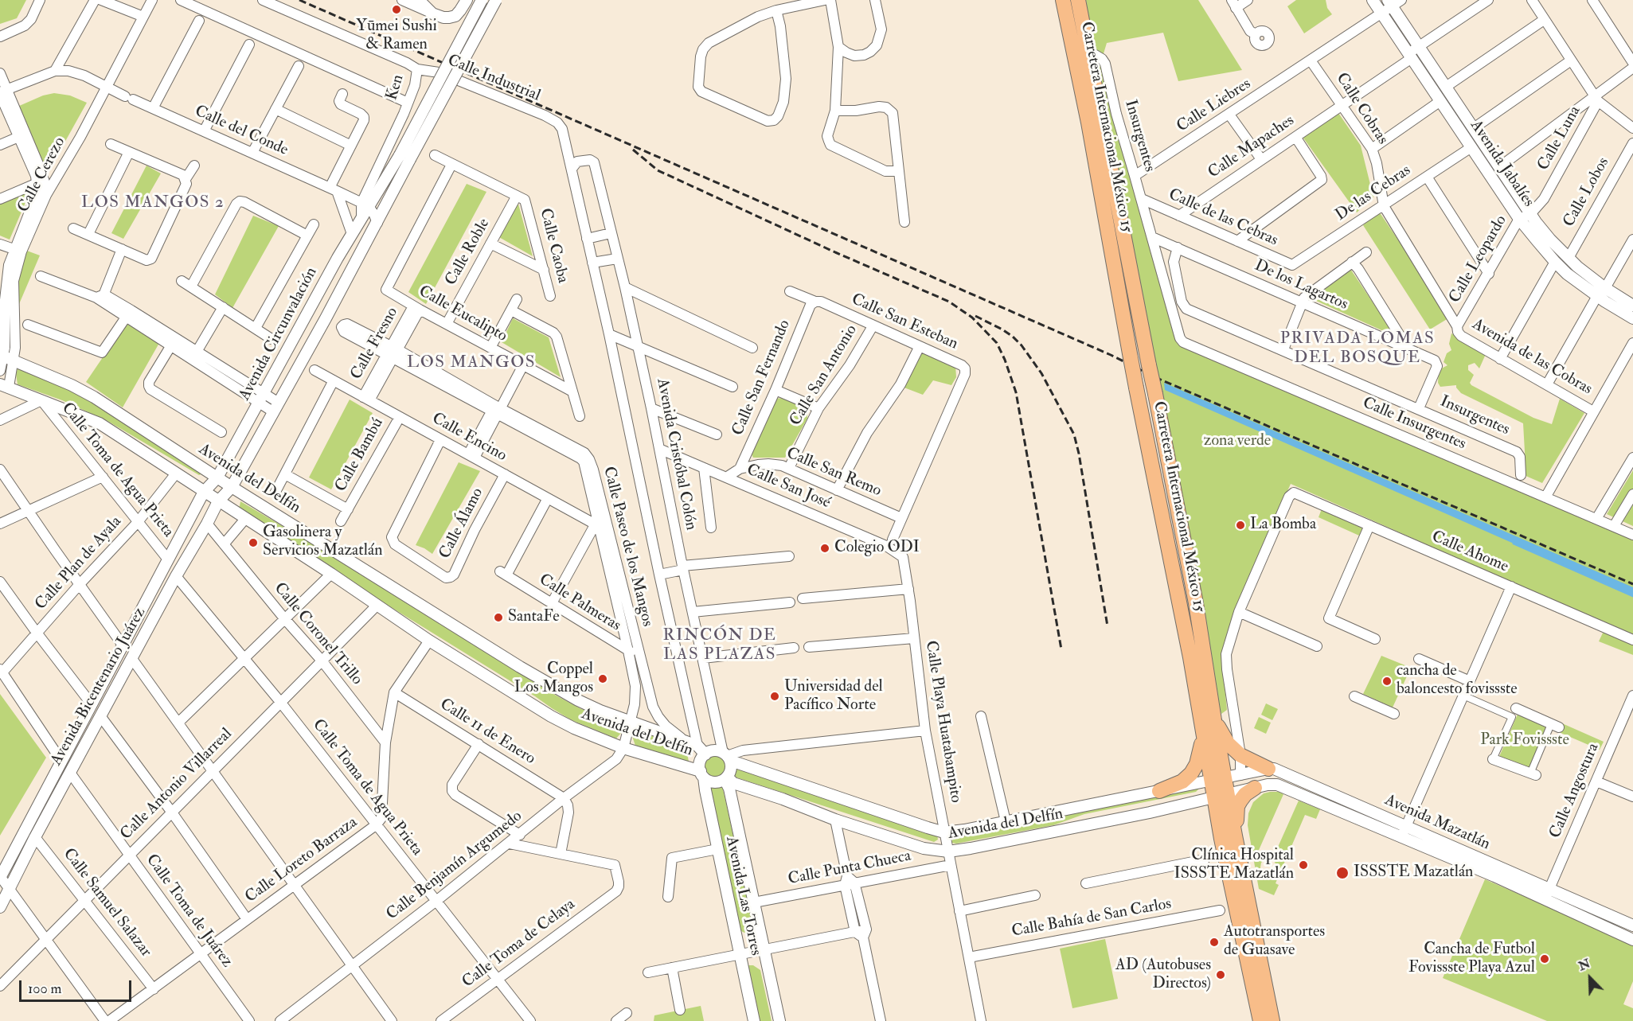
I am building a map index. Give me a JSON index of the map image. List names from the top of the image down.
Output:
{
  "streets": {
    "main road": ["Carretera Internacional México 15"],
    "street": [
      "Calle Industrial",
      "Ken",
      "Calle Liebres",
      "Calle Cobras",
      "Calle del Conde",
      "Insurgentes",
      "Calle Luna",
      "Calle Mapaches",
      "Avenida Jabalíes",
      "Calle Cerezo",
      "Calle Lobos",
      "De las Cebras",
      "Calle de las Cebras",
      "Calle Caoba",
      "Calle Roble",
      "Calle Leopardo",
      "De los Lagartos",
      "Calle Eucalipto",
      "Calle San Esteban",
      "Avenida Circunvalación",
      "Calle Fresno",
      "Avenida de las Cobras",
      "Calle San Antonio",
      "Calle San Fernando",
      "Calle Insurgentes",
      "Calle Encino",
      "Avenida Cristóbal Colón",
      "Calle Bambú",
      "Calle Toma de Agua Prieta",
      "Calle San Remo",
      "Avenida del Delfín",
      "Calle San José",
      "Calle Álamo",
      "Calle Paseo de los Mangos",
      "Calle Ahome",
      "Calle Plan de Ayala",
      "Calle Palmeras",
      "Calle Coronel Trillo",
      "Avenida Bicentenario Juárez",
      "Calle Playa Huatabampito",
      "Calle 11 de Enero",
      "Calle Antonio Villarreal",
      "Calle Angostura",
      "Avenida Mazatlán",
      "Calle Loreto Barraza",
      "Calle Benjamín Argumedo",
      "Calle Punta Chueca",
      "Avenida Las Torres",
      "Calle Samuel Salazar",
      "Calle Toma de Juárez",
      "Calle Bahía de San Carlos",
      "Calle Toma de Celaya"
    ]
  },
  "crossings": [
    ["Calle Industrial", "Ken"],
    ["Calle Industrial", "Avenida Cristóbal Colón"],
    ["Ken", "Avenida Circunvalación"],
    ["Calle Liebres", "Calle Cobras"],
    ["Calle Liebres", "Insurgentes"],
    ["Calle Liebres", "Avenida Jabalíes"],
    ["Calle Cobras", "Calle Mapaches"],
    ["Calle Cobras", "De las Cebras"],
    ["Calle Cobras", "Avenida de las Cobras"],
    ["Carretera Internacional México 15", "Insurgentes"],
    ["Carretera Internacional México 15", "Avenida del Delfín"],
    ["Carretera Internacional México 15", "Avenida Mazatlán"],
    ["Calle del Conde", "Calle Cerezo"],
    ["Insurgentes", "Calle de las Cebras"],
    ["Insurgentes", "De los Lagartos"],
    ["Insurgentes", "Calle Insurgentes"],
    ["Calle Luna", "Avenida Jabalíes"],
    ["Calle Luna", "Calle Leopardo"],
    ["Calle Mapaches", "Avenida Jabalíes"],
    ["Calle Mapaches", "Calle de las Cebras"],
    ["Avenida Jabalíes", "Calle Lobos"],
    ["Avenida Jabalíes", "De las Cebras"],
    ["Avenida Jabalíes", "Calle Leopardo"],
    ["Calle Cerezo", "Avenida del Delfín"],
    ["De las Cebras", "Calle de las Cebras"],
    ["De las Cebras", "Avenida de las Cobras"],
    ["Calle Caoba", "Calle Roble"],
    ["Calle Caoba", "Calle Eucalipto"],
    ["Calle Roble", "Calle Eucalipto"],
    ["Calle Leopardo", "Avenida de las Cobras"],
    ["Calle Eucalipto", "Calle Fresno"],
    ["Calle San Esteban", "Calle San Antonio"],
    ["Calle San Esteban", "Calle San Fernando"],
    ["Calle San Esteban", "Calle San Remo"],
    ["Avenida Circunvalación", "Avenida del Delfín"],
    ["Avenida Circunvalación", "Avenida Bicentenario Juárez"],
    ["Calle Fresno", "Calle Encino"],
    ["Calle Fresno", "Calle Paseo de los Mangos"],
    ["Calle San Antonio", "Calle San Remo"],
    ["Calle San Fernando", "Calle San Remo"],
    ["Calle Encino", "Calle Bambú"],
    ["Calle Encino", "Calle Álamo"],
    ["Calle Encino", "Calle Paseo de los Mangos"],
    ["Calle Encino", "Calle Palmeras"],
    ["Avenida Cristóbal Colón", "Avenida del Delfín"],
    ["Avenida Cristóbal Colón", "Calle San José"],
    ["Avenida Cristóbal Colón", "Avenida Las Torres"],
    ["Calle Toma de Agua Prieta", "Avenida del Delfín"],
    ["Calle Toma de Agua Prieta", "Calle Plan de Ayala"],
    ["Calle Toma de Agua Prieta", "Avenida Bicentenario Juárez"],
    ["Calle Toma de Agua Prieta", "Calle Antonio Villarreal"],
    ["Calle Toma de Agua Prieta", "Calle Loreto Barraza"],
    ["Calle Toma de Agua Prieta", "Calle Benjamín Argumedo"],
    ["Calle Toma de Agua Prieta", "Calle Toma de Celaya"],
    ["Calle San Remo", "Calle San José"],
    ["Avenida del Delfín", "Calle Paseo de los Mangos"],
    ["Avenida del Delfín", "Calle Plan de Ayala"],
    ["Avenida del Delfín", "Avenida Bicentenario Juárez"],
    ["Avenida del Delfín", "Calle Playa Huatabampito"],
    ["Avenida del Delfín", "Calle Antonio Villarreal"],
    ["Avenida del Delfín", "Avenida Mazatlán"],
    ["Avenida del Delfín", "Calle Loreto Barraza"],
    ["Avenida del Delfín", "Calle Benjamín Argumedo"],
    ["Avenida del Delfín", "Avenida Las Torres"],
    ["Calle San José", "Calle Playa Huatabampito"],
    ["Calle Paseo de los Mangos", "Calle Palmeras"],
    ["Calle Paseo de los Mangos", "Calle Benjamín Argumedo"],
    ["Calle Coronel Trillo", "Avenida Bicentenario Juárez"],
    ["Calle Coronel Trillo", "Calle Antonio Villarreal"],
    ["Calle Coronel Trillo", "Calle Loreto Barraza"],
    ["Avenida Bicentenario Juárez", "Calle Samuel Salazar"],
    ["Avenida Bicentenario Juárez", "Calle Toma de Juárez"],
    ["Calle Playa Huatabampito", "Calle Punta Chueca"],
    ["Calle Playa Huatabampito", "Calle Bahía de San Carlos"],
    ["Calle 11 de Enero", "Calle Loreto Barraza"],
    ["Calle 11 de Enero", "Calle Benjamín Argumedo"],
    ["Calle Antonio Villarreal", "Calle Samuel Salazar"],
    ["Calle Antonio Villarreal", "Calle Toma de Juárez"],
    ["Calle Angostura", "Avenida Mazatlán"],
    ["Calle Loreto Barraza", "Calle Samuel Salazar"],
    ["Calle Loreto Barraza", "Calle Toma de Juárez"],
    ["Calle Punta Chueca", "Avenida Las Torres"]
  ],
  "districts": [
    "LOS MANGOS 2",
    "PRIVADA LOMAS DEL BOSQUE",
    "LOS MANGOS",
    "RINCÓN DE LAS PLAZAS"
  ],
  "parks": ["zona verde", "Park Fovissste"],
  "places": [
    "Yūmei Sushi & Ramen",
    "La Bomba",
    "Gasolinera y Servicios Mazatlán",
    "Colegio ODI",
    "SantaFe",
    "Coppel Los Mangos",
    "cancha de baloncesto fovissste",
    "Universidad del Pacífico Norte",
    "Clínica Hospital ISSSTE Mazatlán",
    "ISSSTE Mazatlán",
    "Autotransportes de Guasave",
    "Cancha de Futbol Fovissste Playa Azul",
    "AD (Autobuses Directos)"
  ],
  "scale_bar": "100 m",
  "north": "top left"
}
